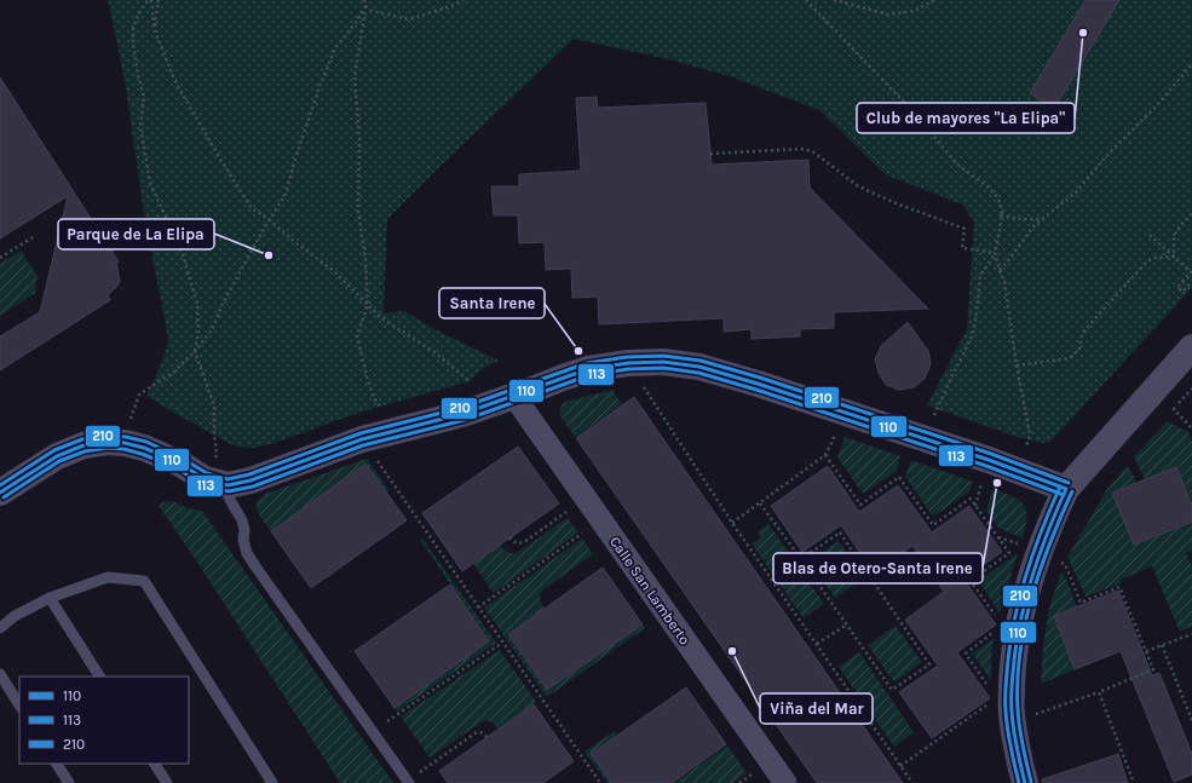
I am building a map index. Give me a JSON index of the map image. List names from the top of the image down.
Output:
{
  "streets": {
    "street": ["Calle San Lamberto"]
  },
  "places": [
    "Club de mayores \"La Elipa\"",
    "Parque de La Elipa",
    "Santa Irene",
    "Blas de Otero-Santa Irene",
    "Viña del Mar"
  ],
  "lines": ["transit line 210", "transit line 110", "transit line 113"],
  "legend": ["110", "113", "210"]
}
